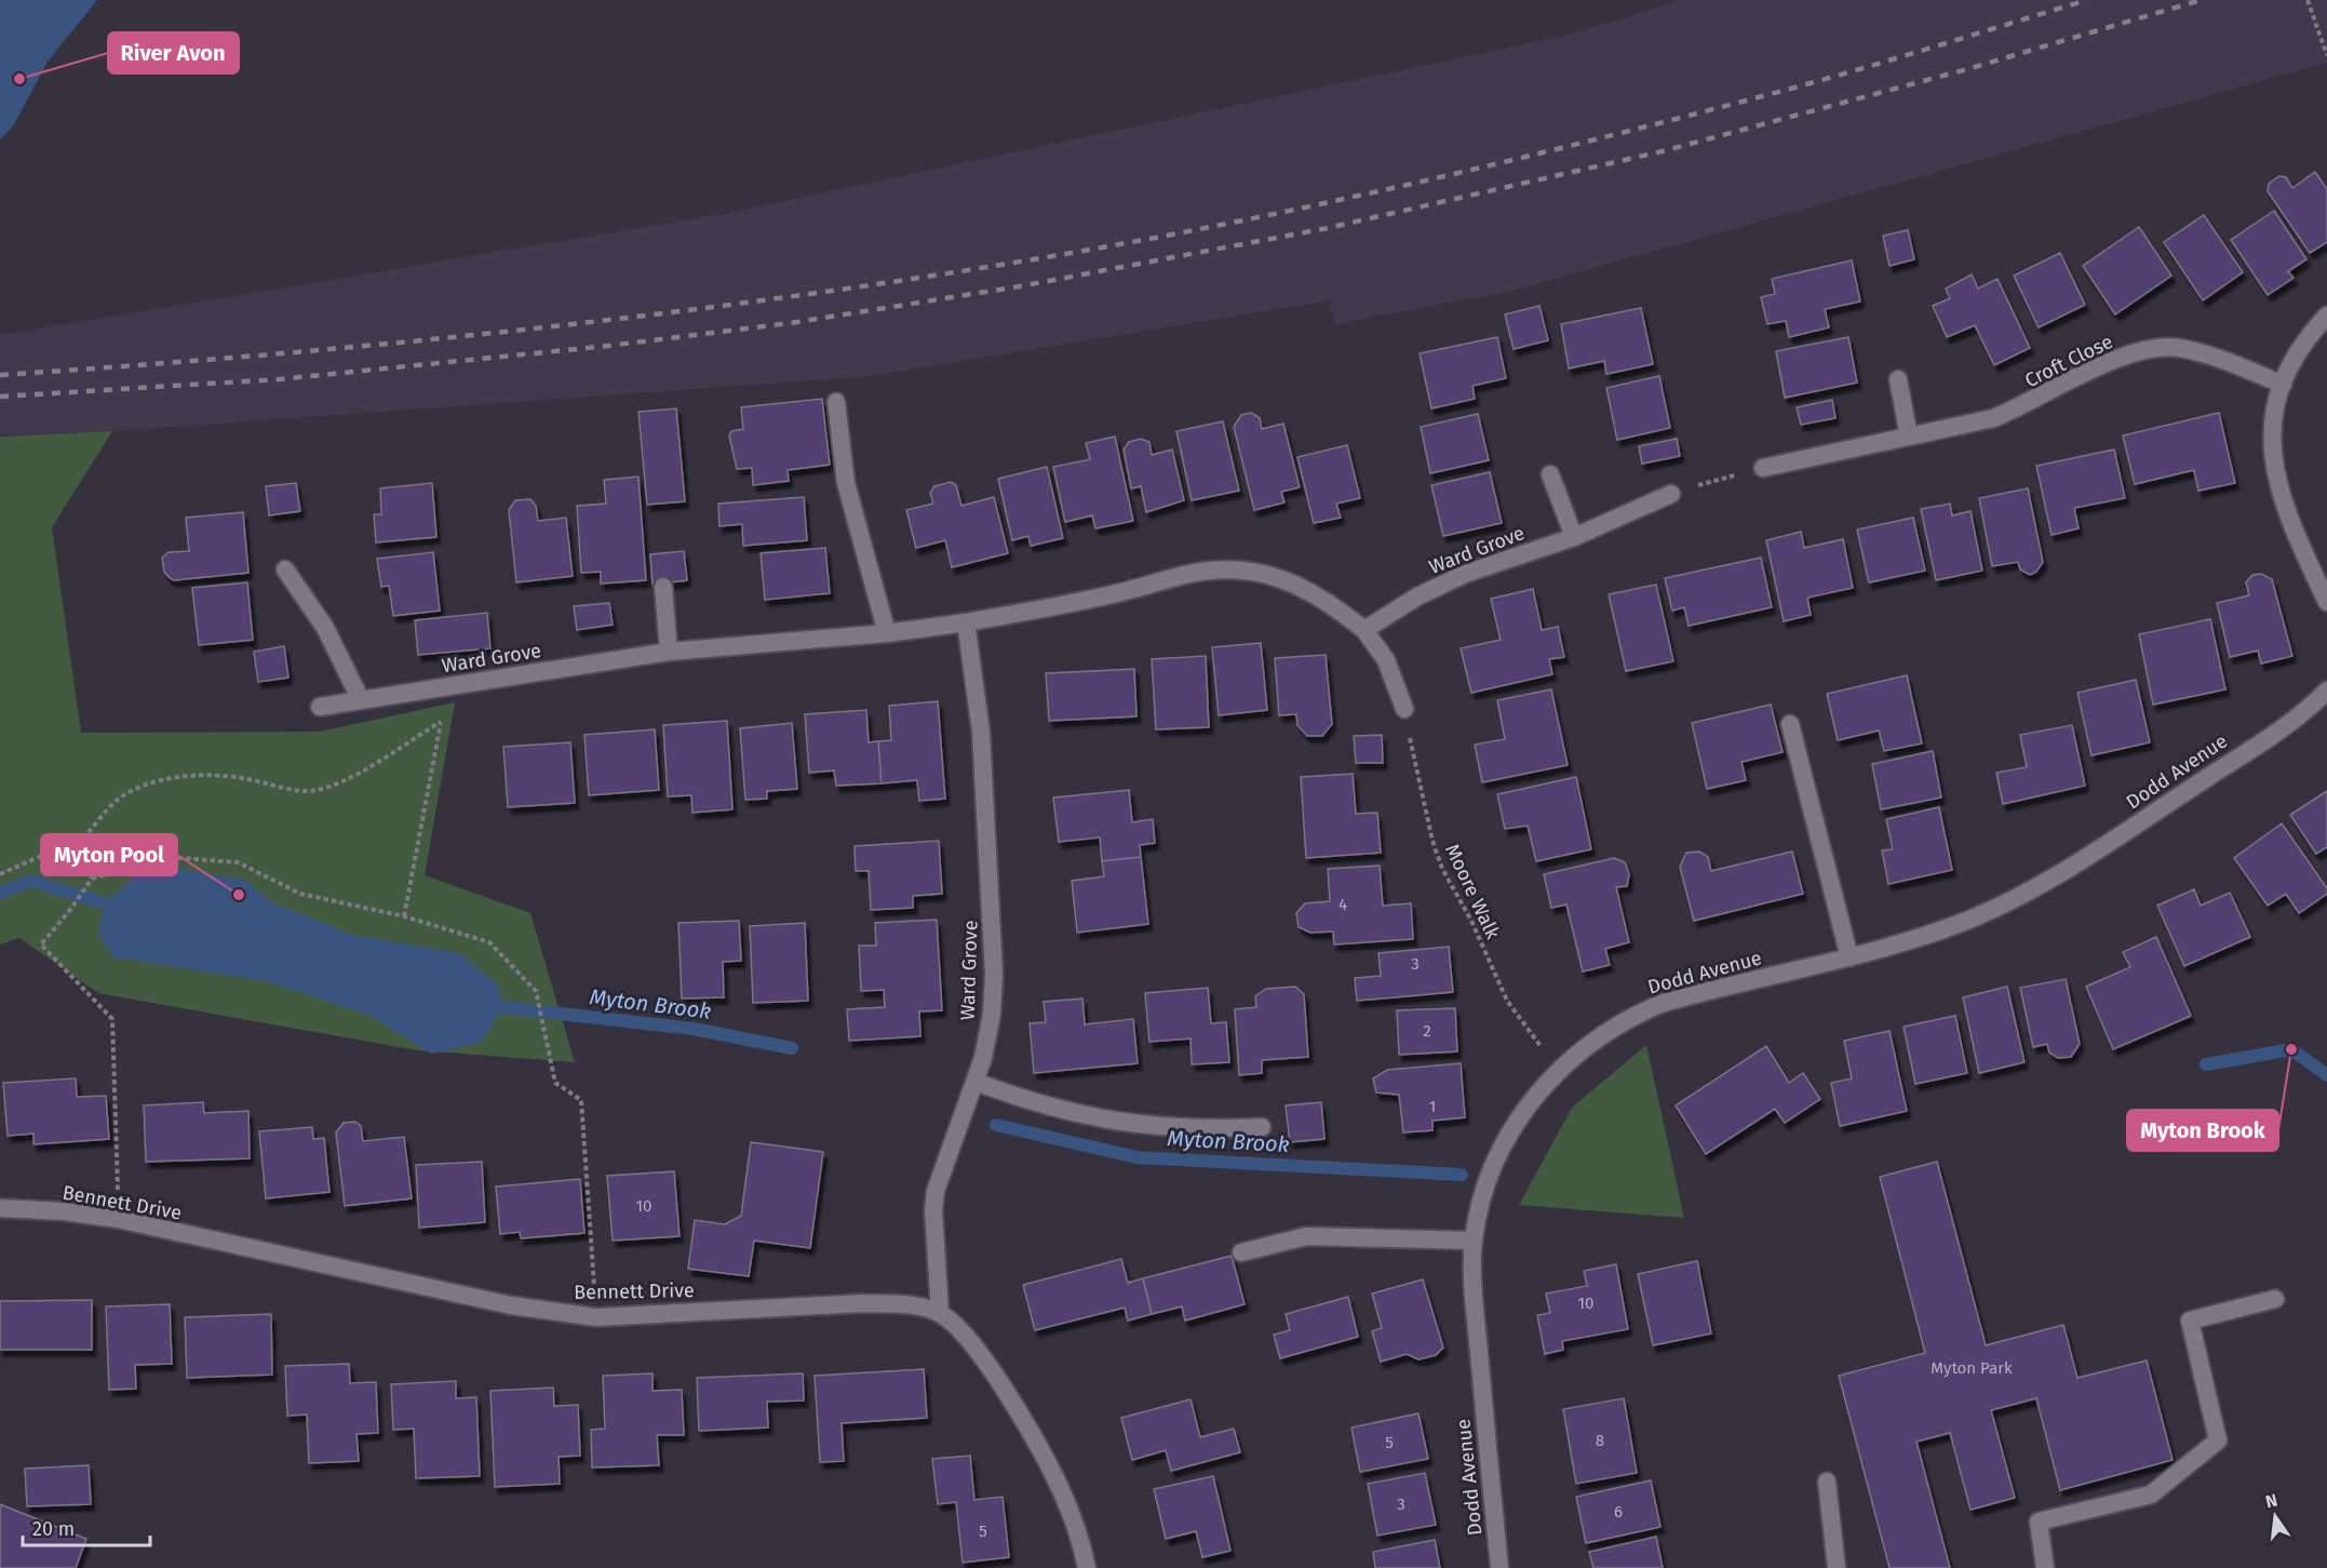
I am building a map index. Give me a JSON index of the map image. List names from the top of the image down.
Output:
{
  "streets": {
    "street": [
      "Croft Close",
      "Ward Grove",
      "Dodd Avenue",
      "Bennett Drive"
    ],
    "path": ["Moore Walk"]
  },
  "crossings": [
    ["Ward Grove", "Moore Walk"],
    ["Ward Grove", "Bennett Drive"],
    ["Dodd Avenue", "Moore Walk"]
  ],
  "water": ["Myton Brook"],
  "places": ["River Avon", "Myton Pool", "Myton Brook"],
  "house_numbers": [
    "4",
    "3",
    "2",
    "1",
    "10",
    "10",
    "Myton Park",
    "8",
    "5",
    "3",
    "6",
    "5"
  ],
  "scale_bar": "20 m",
  "north": "top"
}
